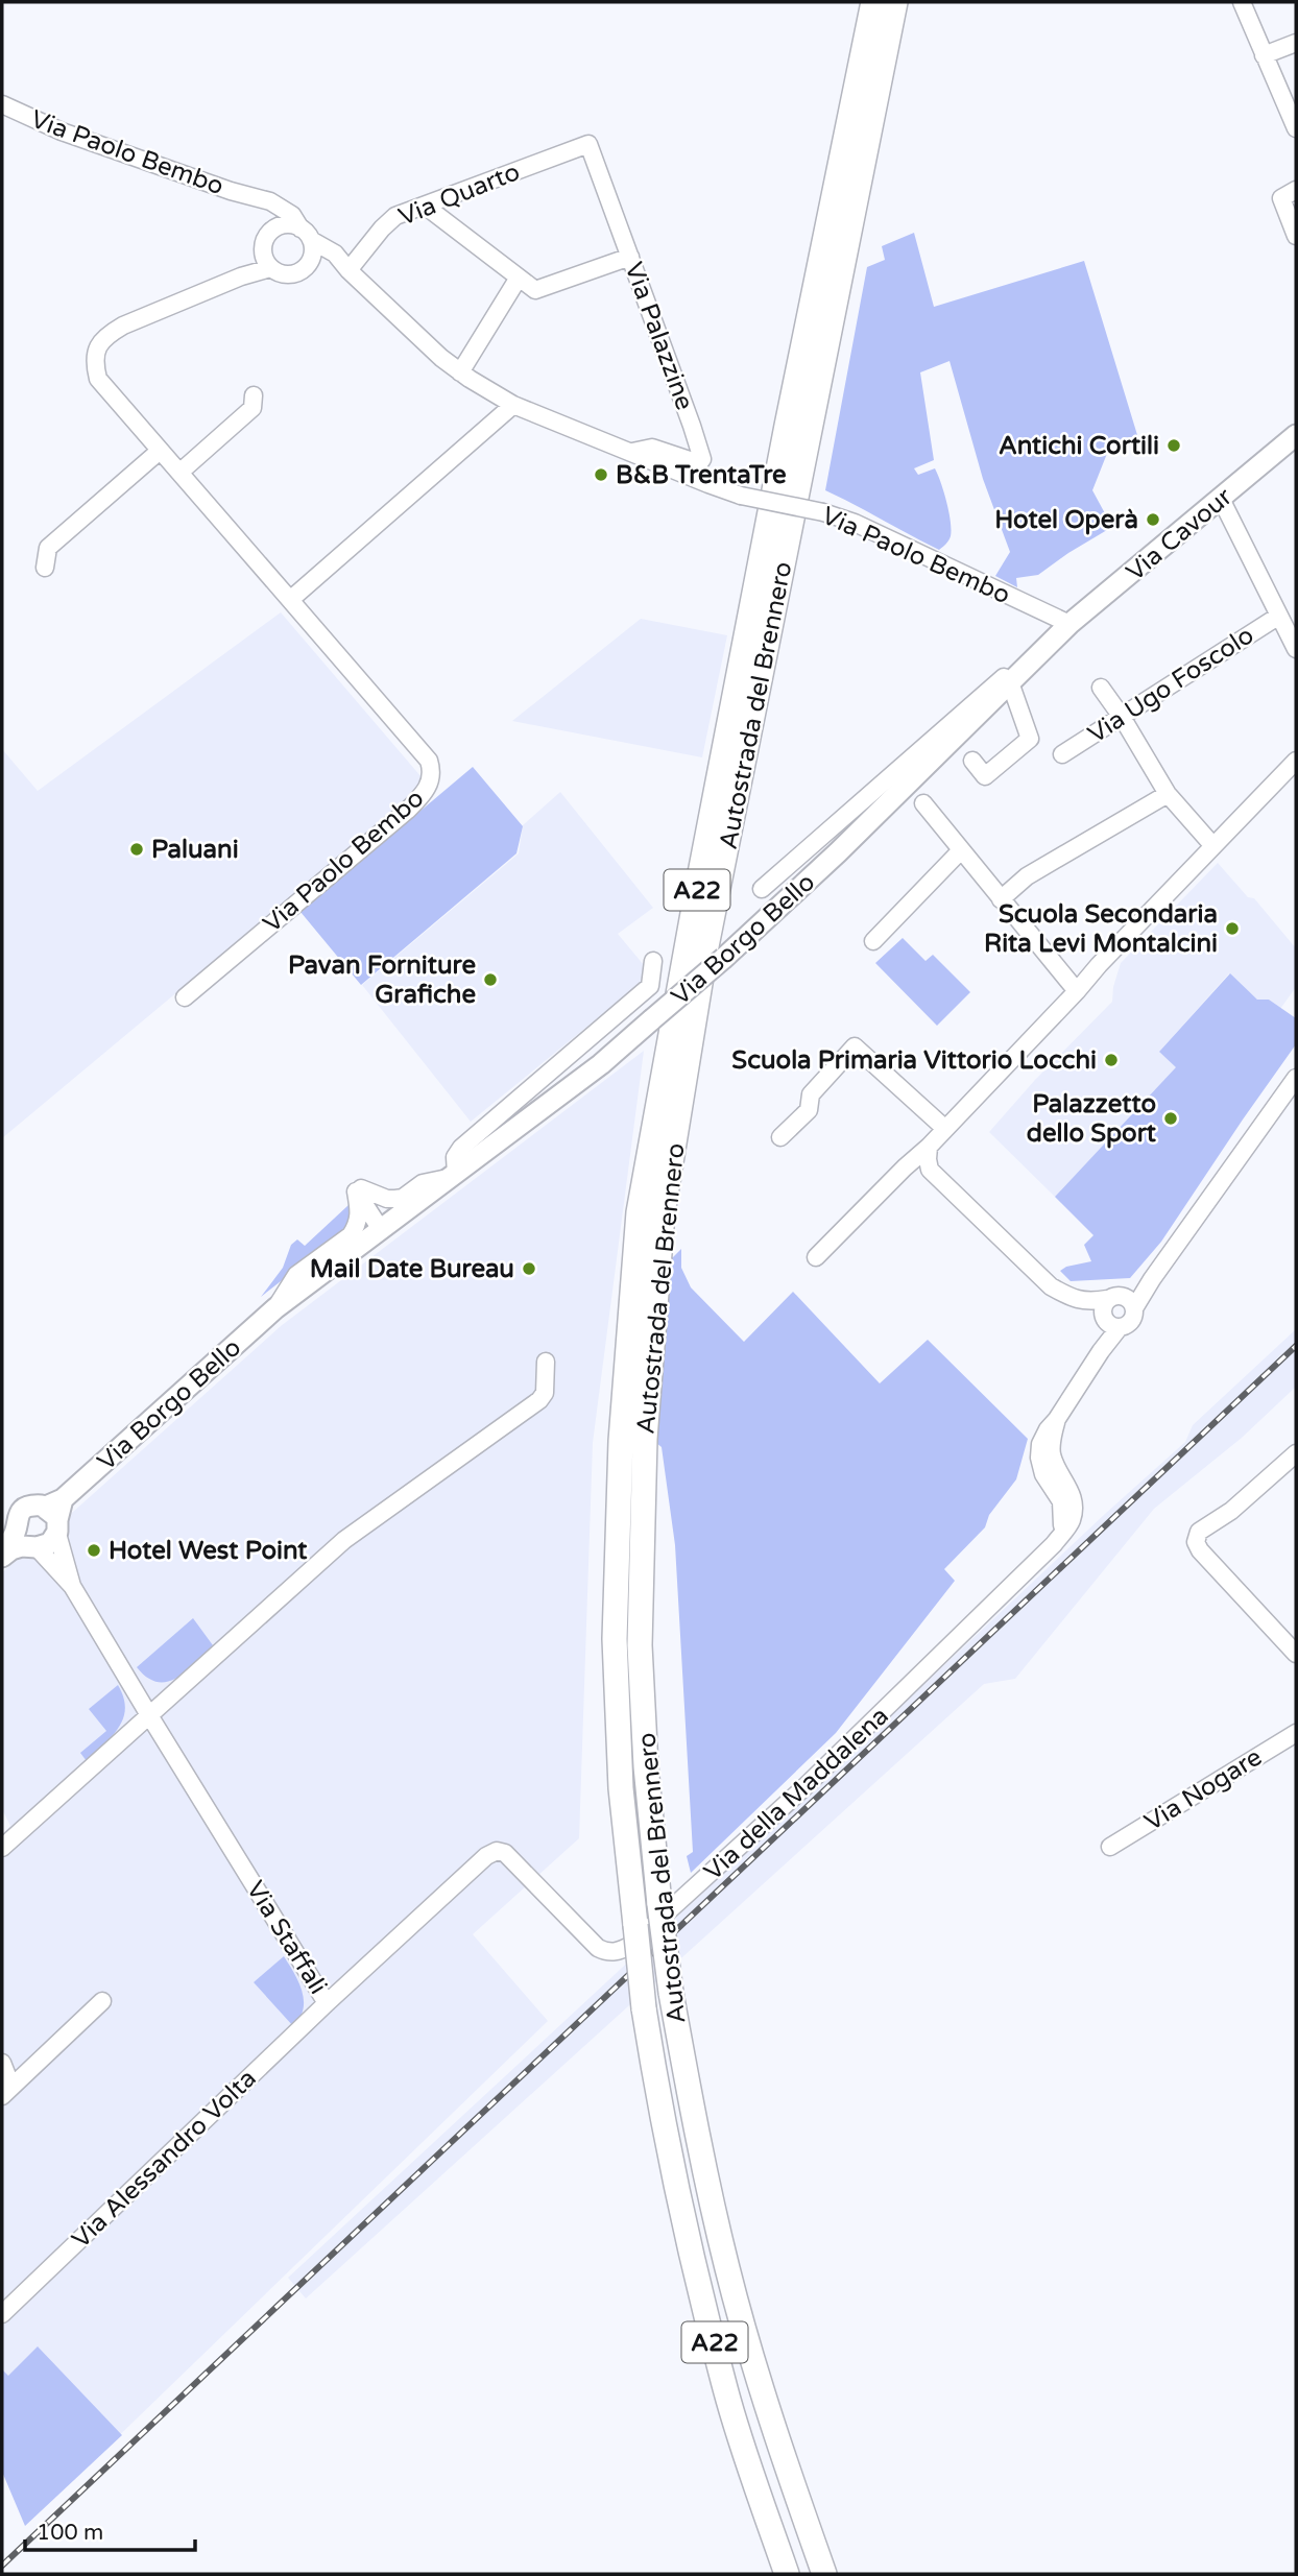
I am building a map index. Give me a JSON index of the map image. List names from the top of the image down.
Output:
{
  "streets": {
    "highway": ["Autostrada del Brennero", "A22"],
    "main road": ["Via Cavour", "Via Borgo Bello"],
    "street": [
      "Via Paolo Bembo",
      "Via Quarto",
      "Via Palazzine",
      "Via Ugo Foscolo",
      "Via Nogare",
      "Via della Maddalena",
      "Via Staffali",
      "Via Alessandro Volta"
    ]
  },
  "crossings": [
    ["Via Paolo Bembo", "Via Quarto"],
    ["Via Paolo Bembo", "Via Palazzine"],
    ["Via Paolo Bembo", "Via Cavour"],
    ["Via Paolo Bembo", "Via Borgo Bello"],
    ["Via Quarto", "Via Palazzine"],
    ["Via Cavour", "Via Borgo Bello"],
    ["Via Borgo Bello", "Via Staffali"],
    ["Via della Maddalena", "Via Staffali"],
    ["Via Staffali", "Via Alessandro Volta"]
  ],
  "places": [
    "Antichi Cortili",
    "B&B TrentaTre",
    "Hotel Operà",
    "Paluani",
    "Scuola Secondaria Rita Levi Montalcini",
    "Pavan Forniture Grafiche",
    "Scuola Primaria Vittorio Locchi",
    "Palazzetto dello Sport",
    "Mail Date Bureau",
    "Hotel West Point"
  ],
  "scale_bar": "100 m"
}
